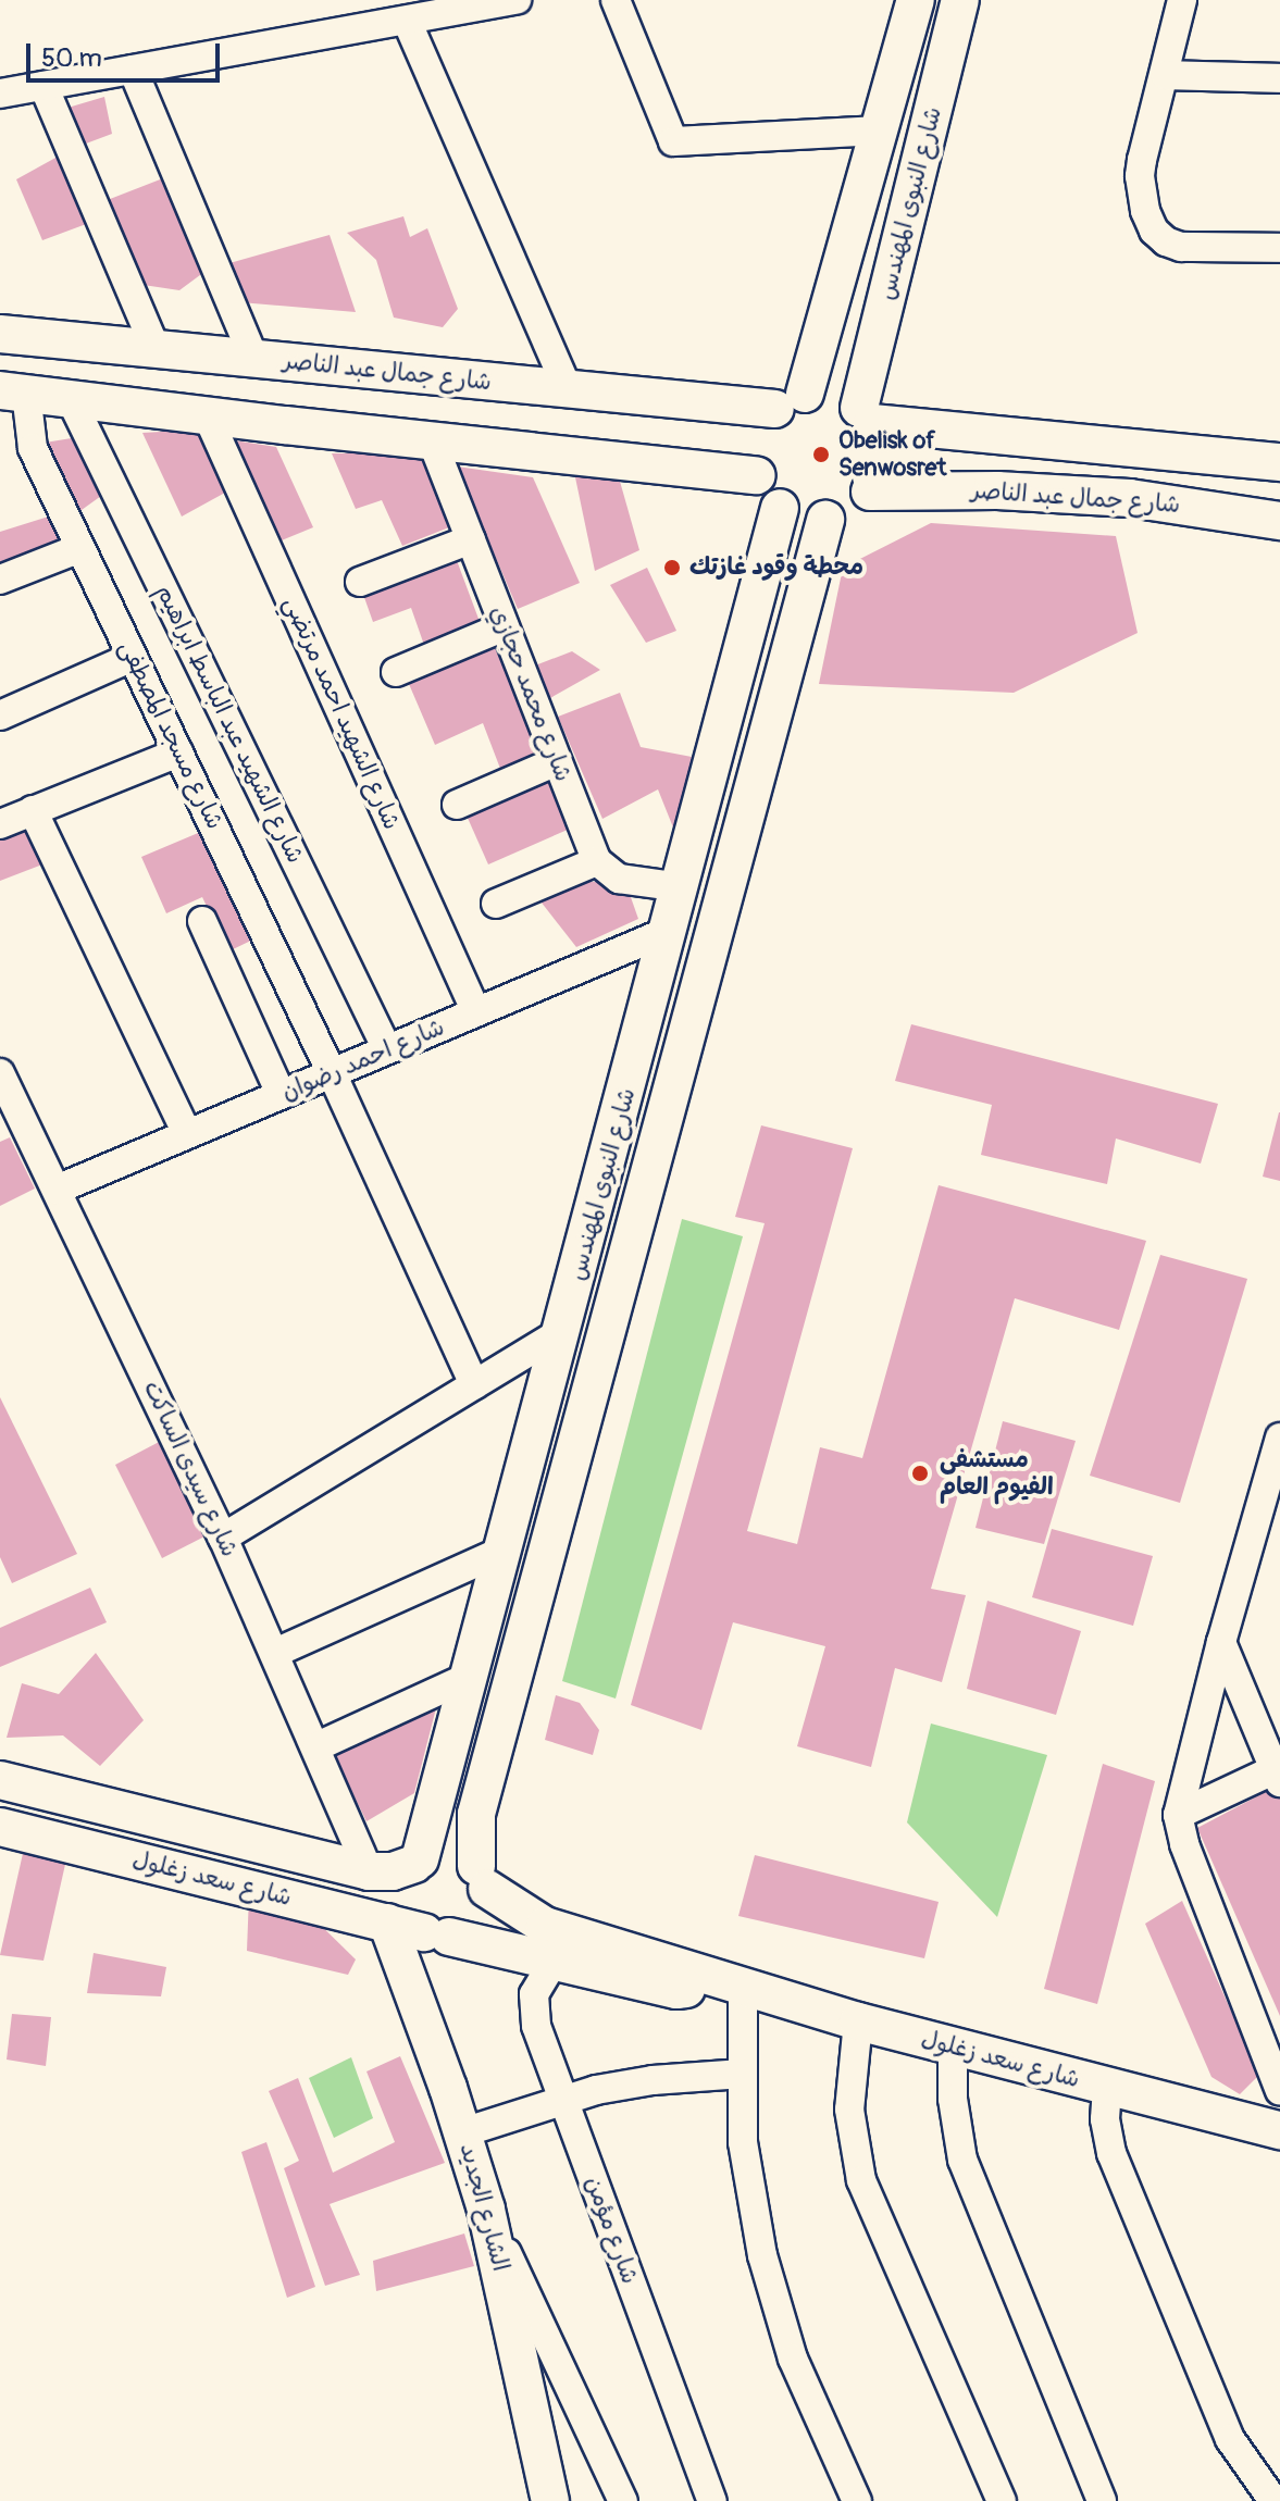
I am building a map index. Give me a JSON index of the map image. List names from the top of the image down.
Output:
{
  "streets": {
    "main road": [
      "شارع النبوى المهندس",
      "شارع جمال عبد الناصر",
      "شارع سعد زغلول",
      "الشارع الجديد"
    ],
    "street": [
      "شارع محمد حجازي",
      "شارع الشهيد احمد مرتضي",
      "شارع الشهيد عبد الباسط ابراهيم",
      "شارع مسجد المصطفى",
      "شارع احمد رضوان",
      "شارع سيدى الساكت",
      "شارع مؤمن"
    ]
  },
  "crossings": [
    ["شارع النبوى المهندس", "شارع جمال عبد الناصر"],
    ["شارع النبوى المهندس", "شارع احمد رضوان"],
    ["شارع النبوى المهندس", "شارع سعد زغلول"],
    ["شارع الشهيد احمد مرتضي", "شارع احمد رضوان"],
    ["شارع الشهيد عبد الباسط ابراهيم", "شارع احمد رضوان"],
    ["شارع مسجد المصطفى", "شارع احمد رضوان"],
    ["شارع احمد رضوان", "شارع سيدى الساكت"],
    ["شارع سيدى الساكت", "شارع سعد زغلول"],
    ["شارع سعد زغلول", "الشارع الجديد"],
    ["شارع سعد زغلول", "شارع مؤمن"]
  ],
  "places": ["Obelisk of Senwosret", "محطة وقود غازتك", "مستشفى الفيوم العام"],
  "scale_bar": "50 m"
}
